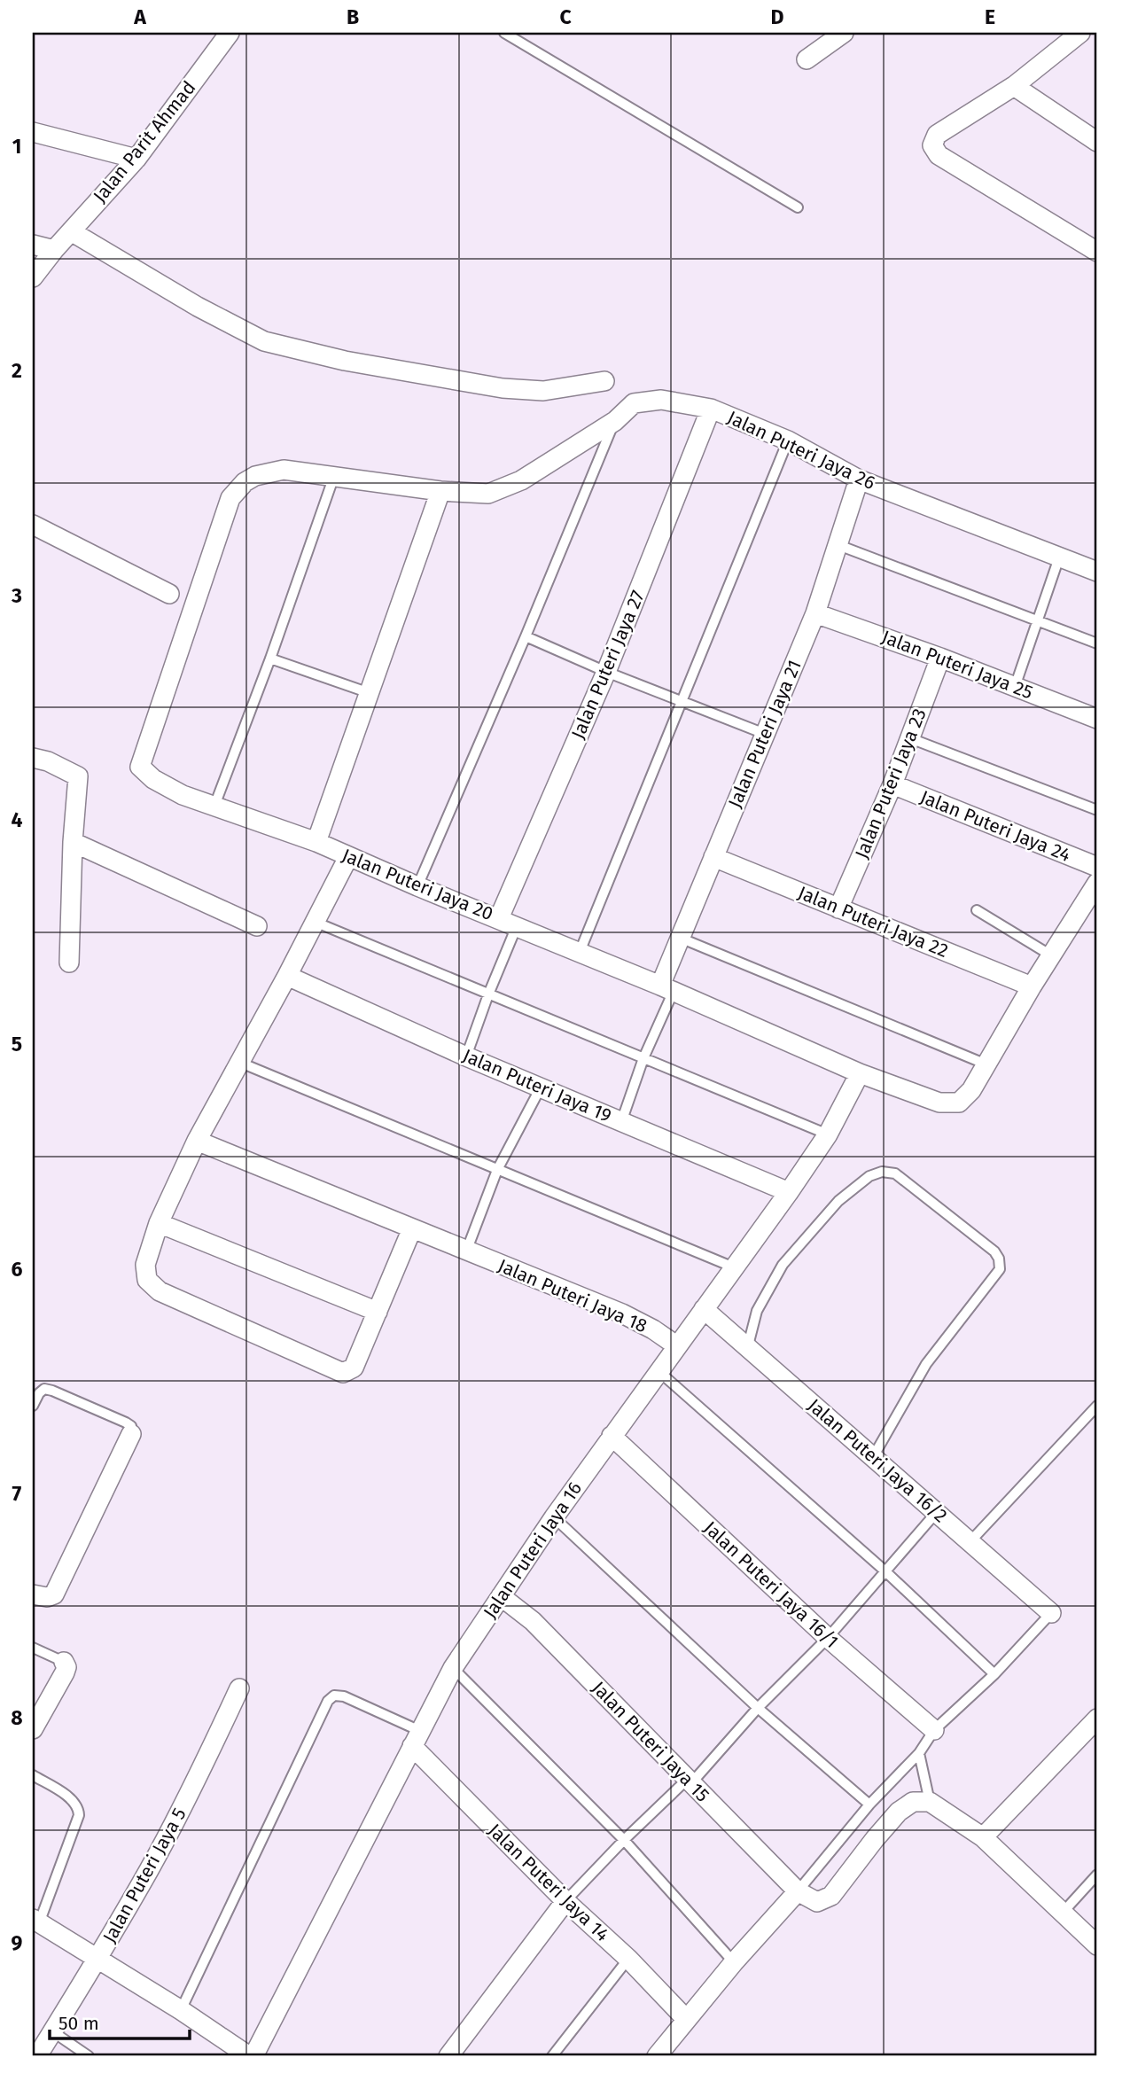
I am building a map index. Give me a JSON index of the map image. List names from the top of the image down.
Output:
{
  "streets": {
    "street": [
      "Jalan Parit Ahmad",
      "Jalan Puteri Jaya 26",
      "Jalan Puteri Jaya 27",
      "Jalan Puteri Jaya 25",
      "Jalan Puteri Jaya 21",
      "Jalan Puteri Jaya 23",
      "Jalan Puteri Jaya 24",
      "Jalan Puteri Jaya 20",
      "Jalan Puteri Jaya 22",
      "Jalan Puteri Jaya 19",
      "Jalan Puteri Jaya 18",
      "Jalan Puteri Jaya 16/2",
      "Jalan Puteri Jaya 16",
      "Jalan Puteri Jaya 16/1",
      "Jalan Puteri Jaya 15",
      "Jalan Puteri Jaya 5",
      "Jalan Puteri Jaya 14"
    ]
  },
  "crossings": [
    ["Jalan Puteri Jaya 26", "Jalan Puteri Jaya 27"],
    ["Jalan Puteri Jaya 26", "Jalan Puteri Jaya 21"],
    ["Jalan Puteri Jaya 26", "Jalan Puteri Jaya 20"],
    ["Jalan Puteri Jaya 27", "Jalan Puteri Jaya 20"],
    ["Jalan Puteri Jaya 25", "Jalan Puteri Jaya 21"],
    ["Jalan Puteri Jaya 25", "Jalan Puteri Jaya 23"],
    ["Jalan Puteri Jaya 21", "Jalan Puteri Jaya 20"],
    ["Jalan Puteri Jaya 21", "Jalan Puteri Jaya 22"],
    ["Jalan Puteri Jaya 23", "Jalan Puteri Jaya 24"],
    ["Jalan Puteri Jaya 23", "Jalan Puteri Jaya 22"],
    ["Jalan Puteri Jaya 20", "Jalan Puteri Jaya 16"],
    ["Jalan Puteri Jaya 19", "Jalan Puteri Jaya 16"],
    ["Jalan Puteri Jaya 18", "Jalan Puteri Jaya 16"],
    ["Jalan Puteri Jaya 16/2", "Jalan Puteri Jaya 16"],
    ["Jalan Puteri Jaya 16", "Jalan Puteri Jaya 16/1"],
    ["Jalan Puteri Jaya 16", "Jalan Puteri Jaya 15"],
    ["Jalan Puteri Jaya 16", "Jalan Puteri Jaya 14"]
  ],
  "scale_bar": "50 m",
  "grid": {
    "columns": [
      "A",
      "B",
      "C",
      "D",
      "E"
    ],
    "rows": [
      "1",
      "2",
      "3",
      "4",
      "5",
      "6",
      "7",
      "8",
      "9"
    ]
  }
}
